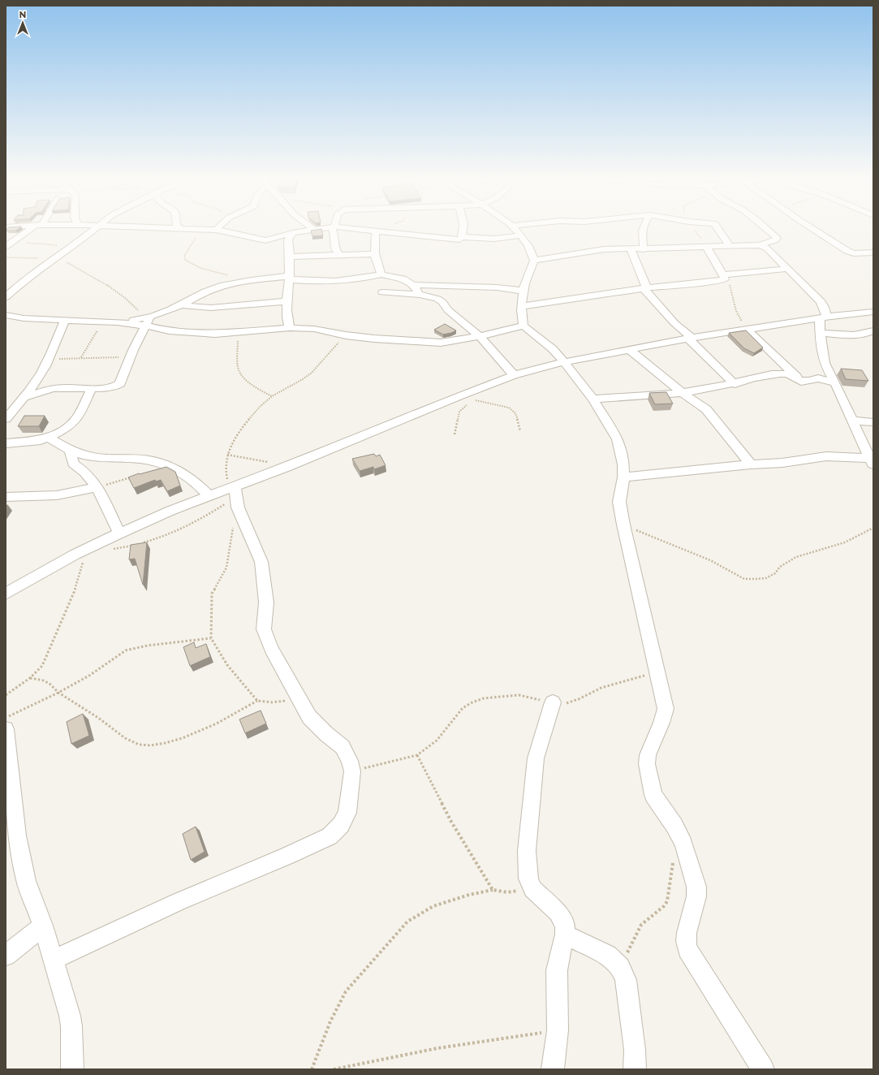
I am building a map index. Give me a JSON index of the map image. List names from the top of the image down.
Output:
{
  "north": "top"
}
